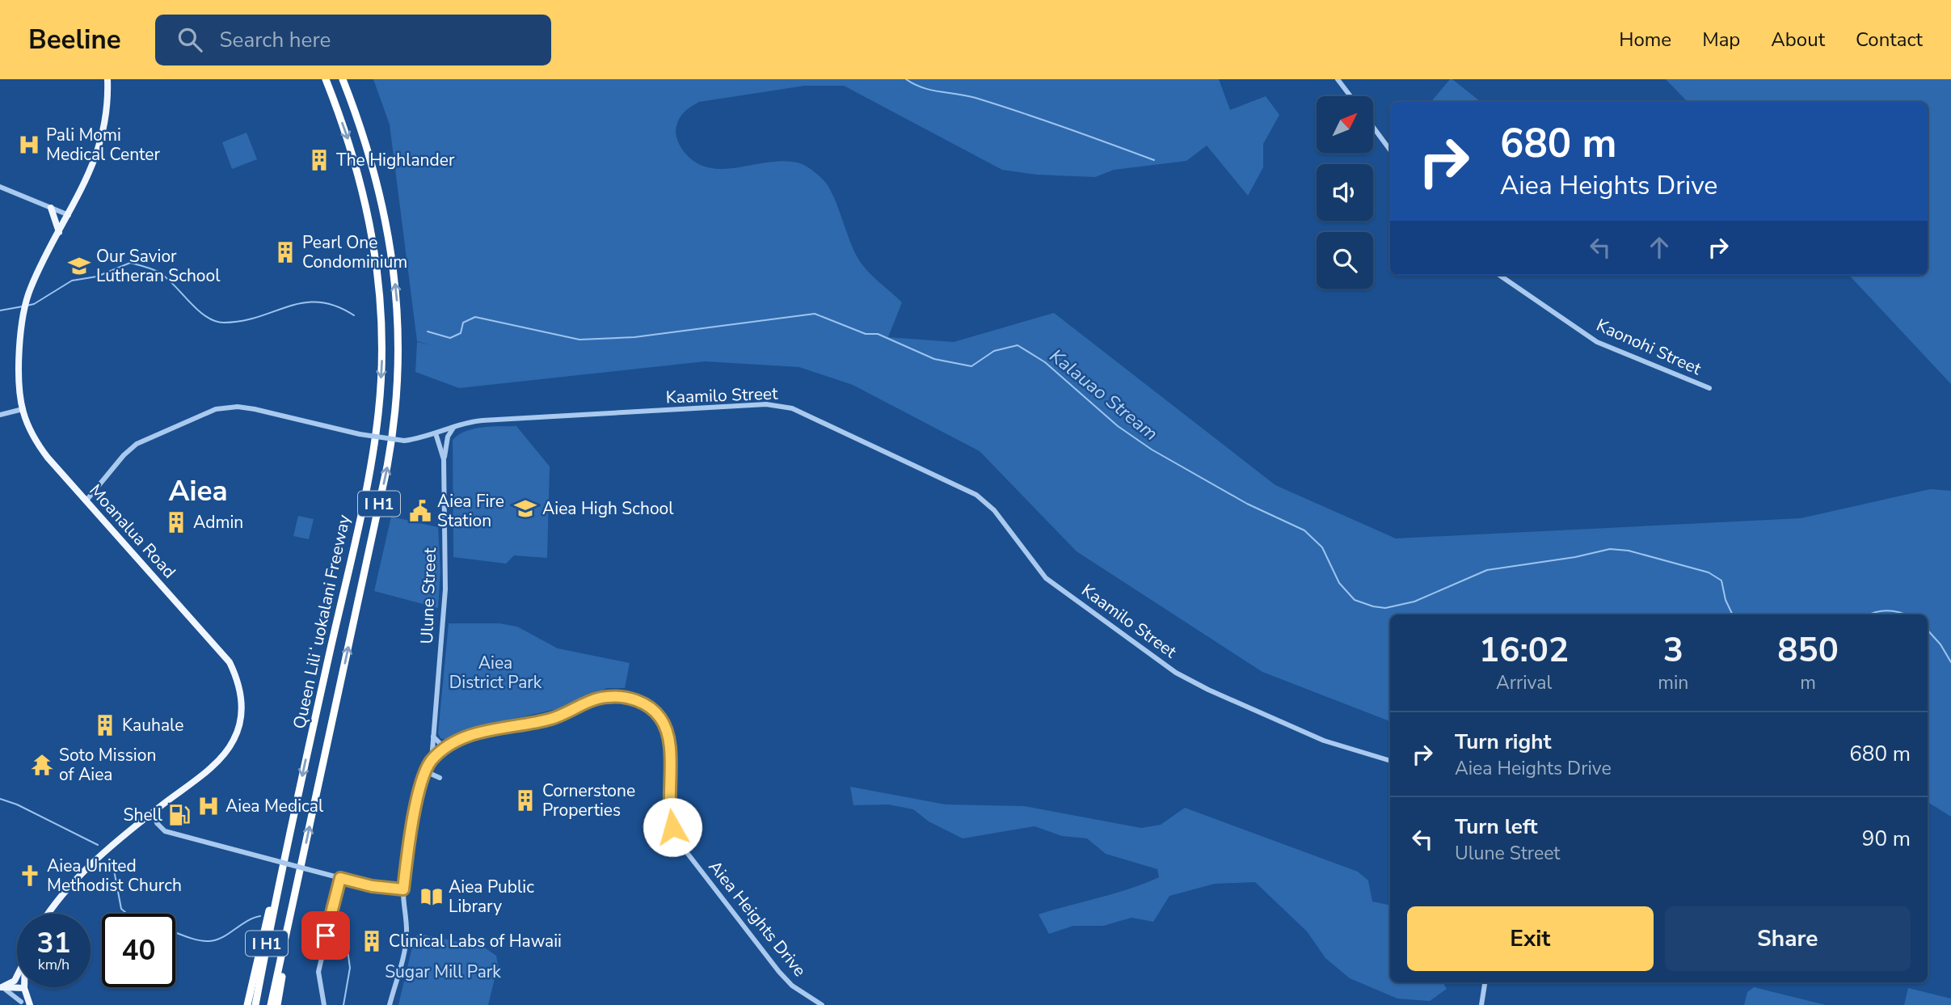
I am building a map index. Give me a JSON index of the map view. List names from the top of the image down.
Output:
{
  "streets": {
    "highway": ["I H1", "Queen Liliʻuokalani Freeway"],
    "main road": ["Moanalua Road"],
    "street": [
      "Kaonohi Street",
      "Kaamilo Street",
      "Ulune Street",
      "Aiea Heights Drive"
    ]
  },
  "crossings": [
    ["Kaamilo Street", "Moanalua Road"],
    ["Kaamilo Street", "Ulune Street"],
    ["Ulune Street", "Aiea Heights Drive"]
  ],
  "districts": ["Aiea"],
  "water": ["Kalauao Stream"],
  "parks": ["Aiea District Park", "Sugar Mill Park"],
  "places": {
    "hospital": ["Pali Momi Medical Center", "Aiea Medical"],
    "building": [
      "The Highlander",
      "Pearl One Condominium",
      "Admin",
      "Kauhale",
      "Cornerstone Properties",
      "Clinical Labs of Hawaii"
    ],
    "school or university": ["Our Savior Lutheran School", "Aiea High School"],
    "public building": ["Aiea Fire Station"],
    "temple": ["Soto Mission of Aiea"],
    "fuel station": ["Shell"],
    "church": ["Aiea United Methodist Church"],
    "library": ["Aiea Public Library"]
  },
  "north": "top right",
  "page": {
    "header": "Beeline",
    "search": "Search here",
    "nav": [
      "Home",
      "Map",
      "About",
      "Contact"
    ],
    "turn": ["680 m", "Aiea Heights Drive"],
    "eta": [
      "16:02",
      "Arrival",
      "3",
      "min",
      "850",
      "m"
    ],
    "list": [
      {
        "name": "Turn right",
        "note": "Aiea Heights Drive",
        "value": "680 m"
      },
      {
        "name": "Turn left",
        "note": "Ulune Street",
        "value": "90 m"
      }
    ],
    "buttons": ["Exit", "Share"],
    "speed": "31 km/h",
    "limit": "40"
  }
}
